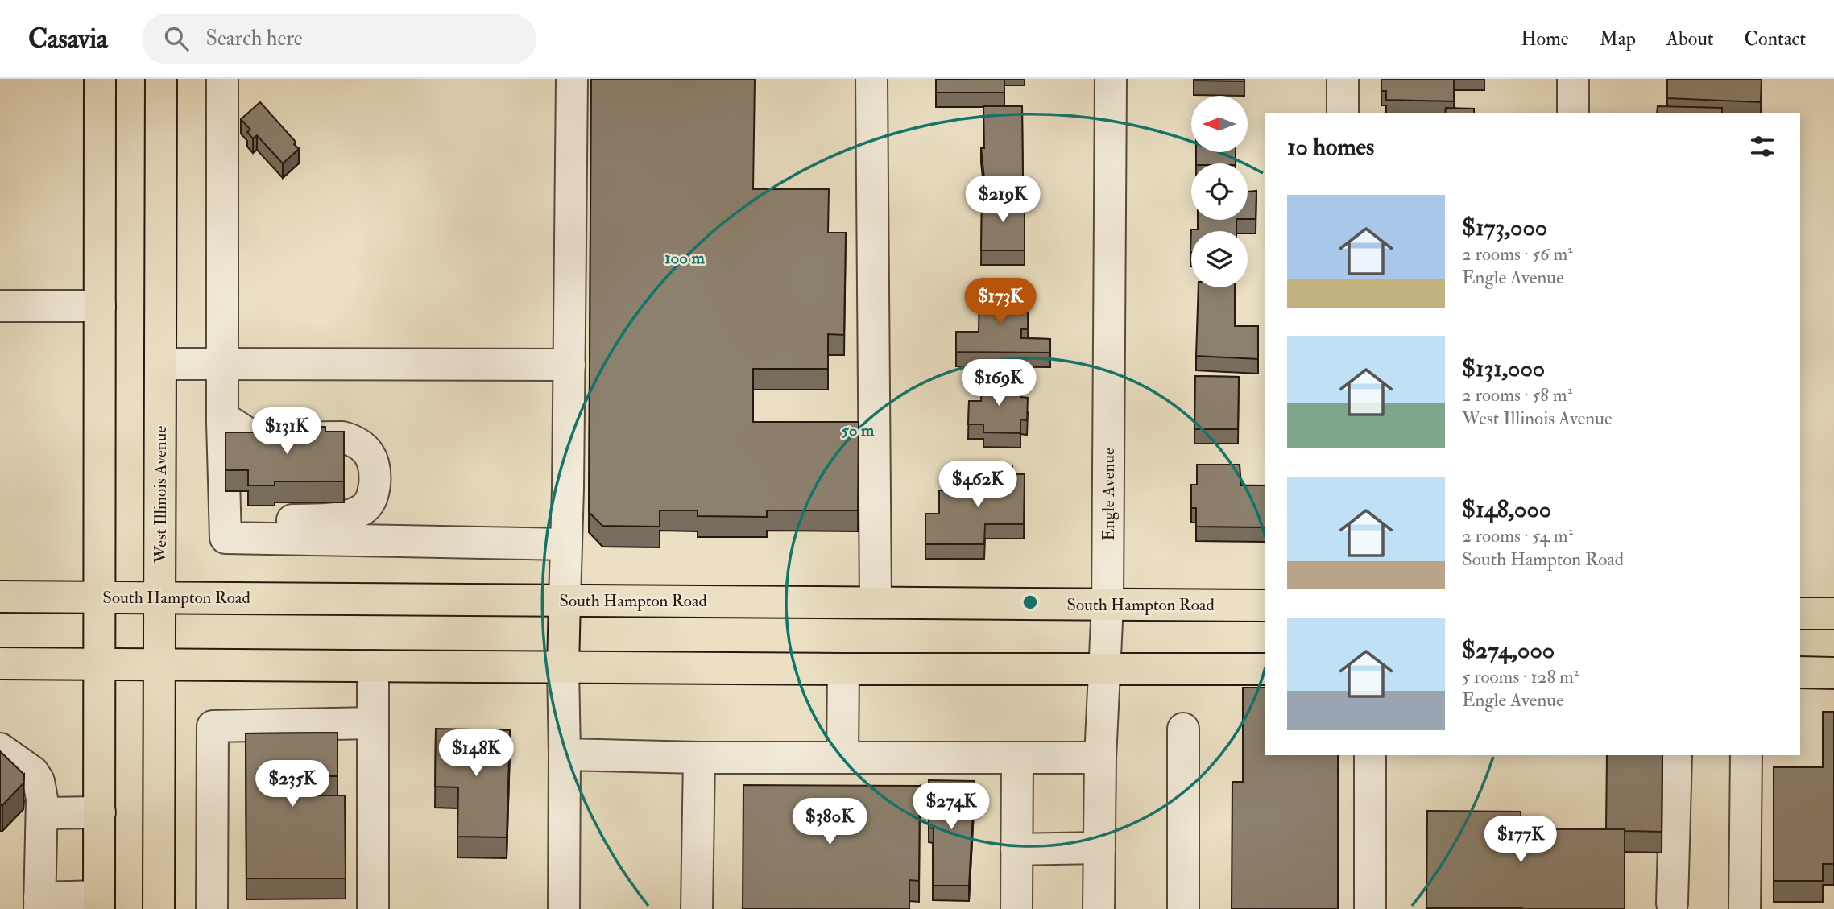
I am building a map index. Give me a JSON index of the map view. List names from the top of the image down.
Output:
{
  "streets": {
    "main road": ["West Illinois Avenue", "South Hampton Road"],
    "street": ["Engle Avenue"]
  },
  "crossings": [
    ["West Illinois Avenue", "South Hampton Road"],
    ["Engle Avenue", "South Hampton Road"]
  ],
  "north": "left",
  "page": {
    "header": "Casavia",
    "search": "Search here",
    "nav": [
      "Home",
      "Map",
      "About",
      "Contact"
    ],
    "heading": "10 homes",
    "price": [
      "$219K",
      "$173K",
      "$169K",
      "$131K",
      "$462K",
      "$148K",
      "$235K",
      "$274K",
      "$380K",
      "$177K"
    ],
    "list": [
      {
        "name": "$173,000",
        "note": "2 rooms · 56 m² · Engle Avenue"
      },
      {
        "name": "$131,000",
        "note": "2 rooms · 58 m² · West Illinois Avenue"
      },
      {
        "name": "$148,000",
        "note": "2 rooms · 54 m² · South Hampton Road"
      },
      {
        "name": "$274,000",
        "note": "5 rooms · 128 m² · Engle Avenue"
      }
    ]
  },
  "rings": ["100 m", "50 m"]
}
